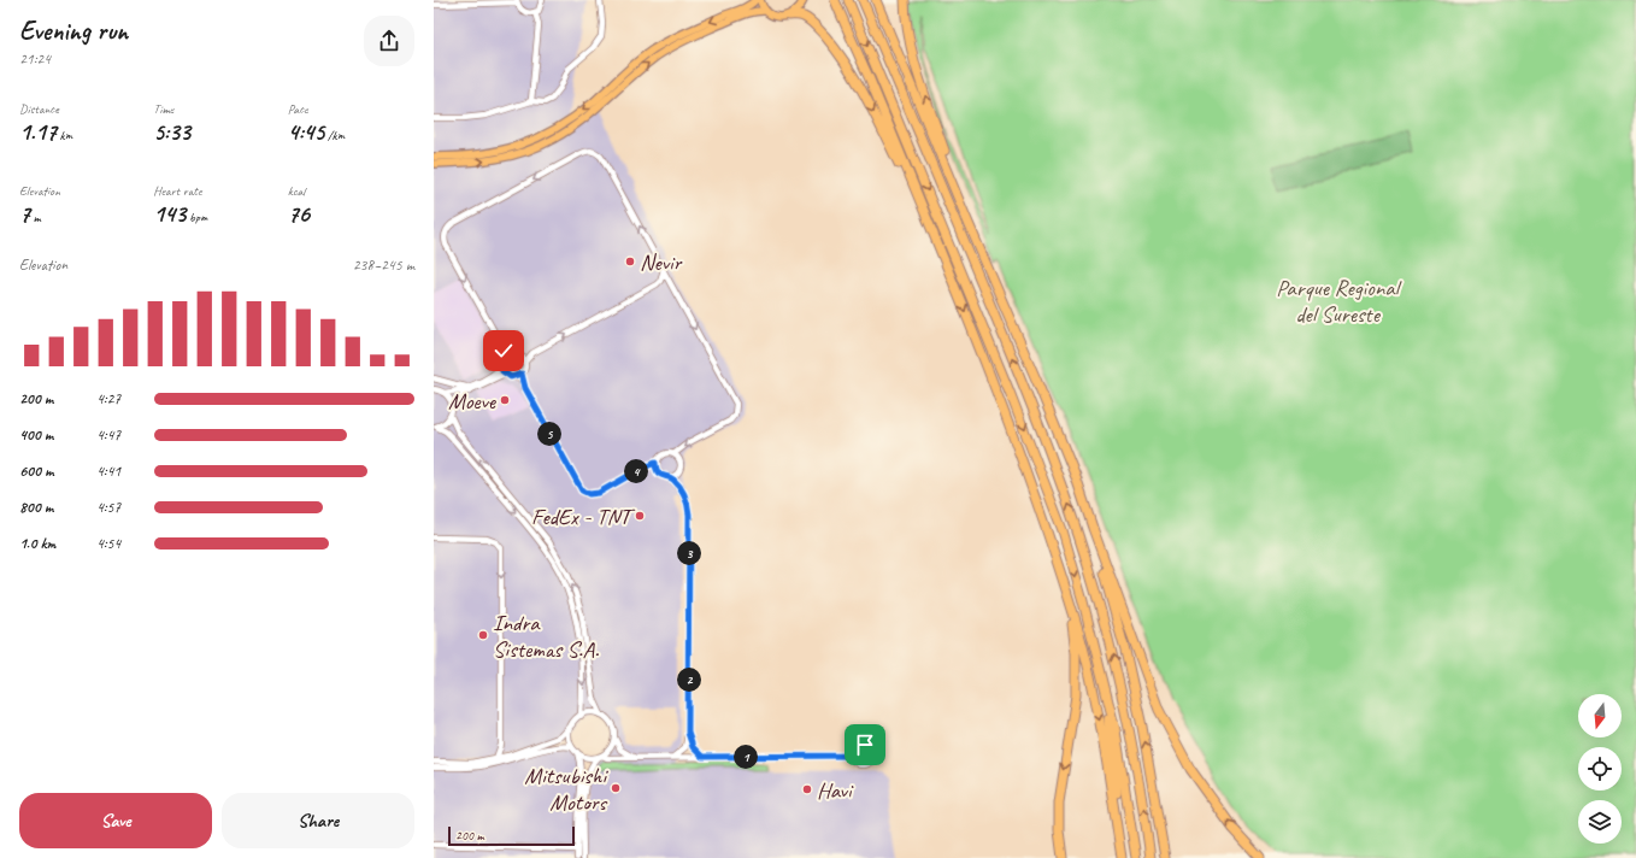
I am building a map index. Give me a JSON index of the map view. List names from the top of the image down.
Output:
{
  "parks": ["Parque Regional del Sureste"],
  "places": [
    "Nevir",
    "Moeve",
    "FedEx - TNT",
    "Indra Sistemas S.A.",
    "Mitsubishi Motors",
    "Havi"
  ],
  "scale_bar": "200 m",
  "north": "bottom",
  "page": {
    "heading": ["Evening run", "21:24"],
    "stats": [
      ["Distance", "1.17 km"],
      ["Time", "5:33"],
      ["Pace", "4:45 /km"],
      ["Elevation", "7 m"],
      ["Heart rate", "143 bpm"],
      ["kcal", "76"]
    ],
    "chart": ["Elevation", "238–245 m"],
    "list": [
      {
        "name": "200 m",
        "note": "4:27"
      },
      {
        "name": "400 m",
        "note": "4:47"
      },
      {
        "name": "600 m",
        "note": "4:41"
      },
      {
        "name": "800 m",
        "note": "4:57"
      },
      {
        "name": "1.0 km",
        "note": "4:54"
      }
    ],
    "pins": [
      "5",
      "4",
      "3",
      "2",
      "1"
    ],
    "buttons": ["Save", "Share"],
    "scale": "200 m"
  }
}
